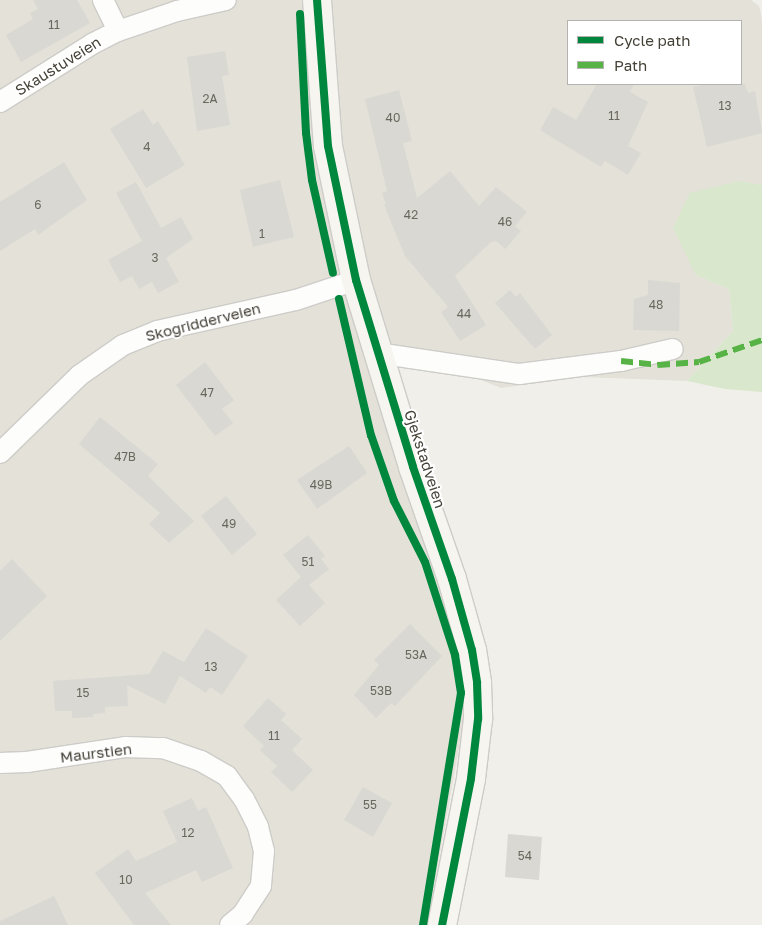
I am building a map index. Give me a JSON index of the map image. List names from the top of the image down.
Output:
{
  "streets": {
    "street": [
      "Skaustuveien",
      "Skogridderveien",
      "Gjekstadveien",
      "Maurstien"
    ]
  },
  "crossings": [
    ["Skogridderveien", "Gjekstadveien"]
  ],
  "house_numbers": [
    "11",
    "2A",
    "13",
    "11",
    "40",
    "4",
    "6",
    "42",
    "46",
    "1",
    "3",
    "48",
    "44",
    "47",
    "47B",
    "49B",
    "49",
    "51",
    "53A",
    "13",
    "53B",
    "15",
    "11",
    "55",
    "12",
    "54",
    "10"
  ],
  "legend": ["Cycle path", "Path"]
}
